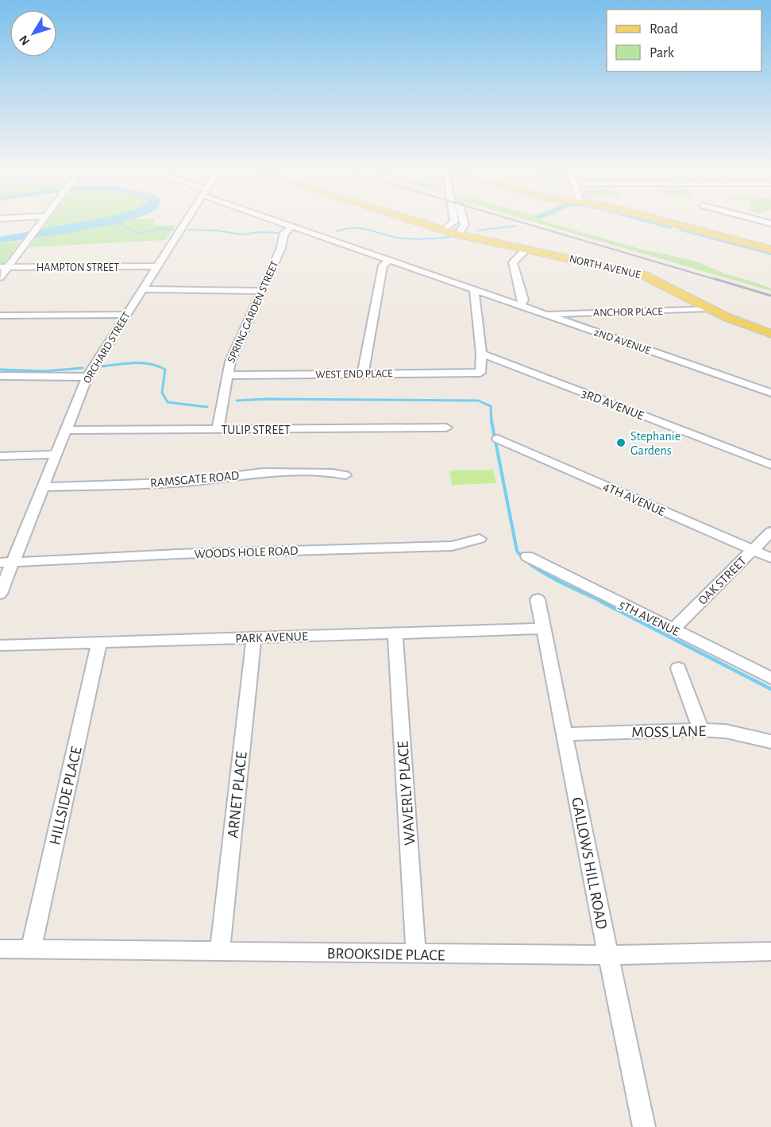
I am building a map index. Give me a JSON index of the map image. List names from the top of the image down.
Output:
{
  "streets": {
    "main road": ["NORTH AVENUE"],
    "street": [
      "HAMPTON STREET",
      "SPRING GARDEN STREET",
      "ANCHOR PLACE",
      "2ND AVENUE",
      "ORCHARD STREET",
      "WEST END PLACE",
      "3RD AVENUE",
      "TULIP STREET",
      "RAMSGATE ROAD",
      "4TH AVENUE",
      "WOODS HOLE ROAD",
      "OAK STREET",
      "5TH AVENUE",
      "PARK AVENUE",
      "MOSS LANE",
      "WAVERLY PLACE",
      "ARNET PLACE",
      "HILLSIDE PLACE",
      "GALLOWS HILL ROAD",
      "BROOKSIDE PLACE"
    ]
  },
  "crossings": [
    ["NORTH AVENUE", "ANCHOR PLACE"],
    ["HAMPTON STREET", "ORCHARD STREET"],
    ["SPRING GARDEN STREET", "2ND AVENUE"],
    ["SPRING GARDEN STREET", "WEST END PLACE"],
    ["SPRING GARDEN STREET", "TULIP STREET"],
    ["ANCHOR PLACE", "2ND AVENUE"],
    ["ORCHARD STREET", "TULIP STREET"],
    ["ORCHARD STREET", "RAMSGATE ROAD"],
    ["ORCHARD STREET", "WOODS HOLE ROAD"],
    ["WEST END PLACE", "3RD AVENUE"],
    ["4TH AVENUE", "OAK STREET"],
    ["OAK STREET", "5TH AVENUE"],
    ["PARK AVENUE", "WAVERLY PLACE"],
    ["PARK AVENUE", "ARNET PLACE"],
    ["PARK AVENUE", "HILLSIDE PLACE"],
    ["PARK AVENUE", "GALLOWS HILL ROAD"],
    ["MOSS LANE", "GALLOWS HILL ROAD"],
    ["WAVERLY PLACE", "BROOKSIDE PLACE"],
    ["ARNET PLACE", "BROOKSIDE PLACE"],
    ["HILLSIDE PLACE", "BROOKSIDE PLACE"],
    ["GALLOWS HILL ROAD", "BROOKSIDE PLACE"]
  ],
  "places": ["Stephanie Gardens"],
  "legend": ["Road", "Park"],
  "north": "bottom left"
}
